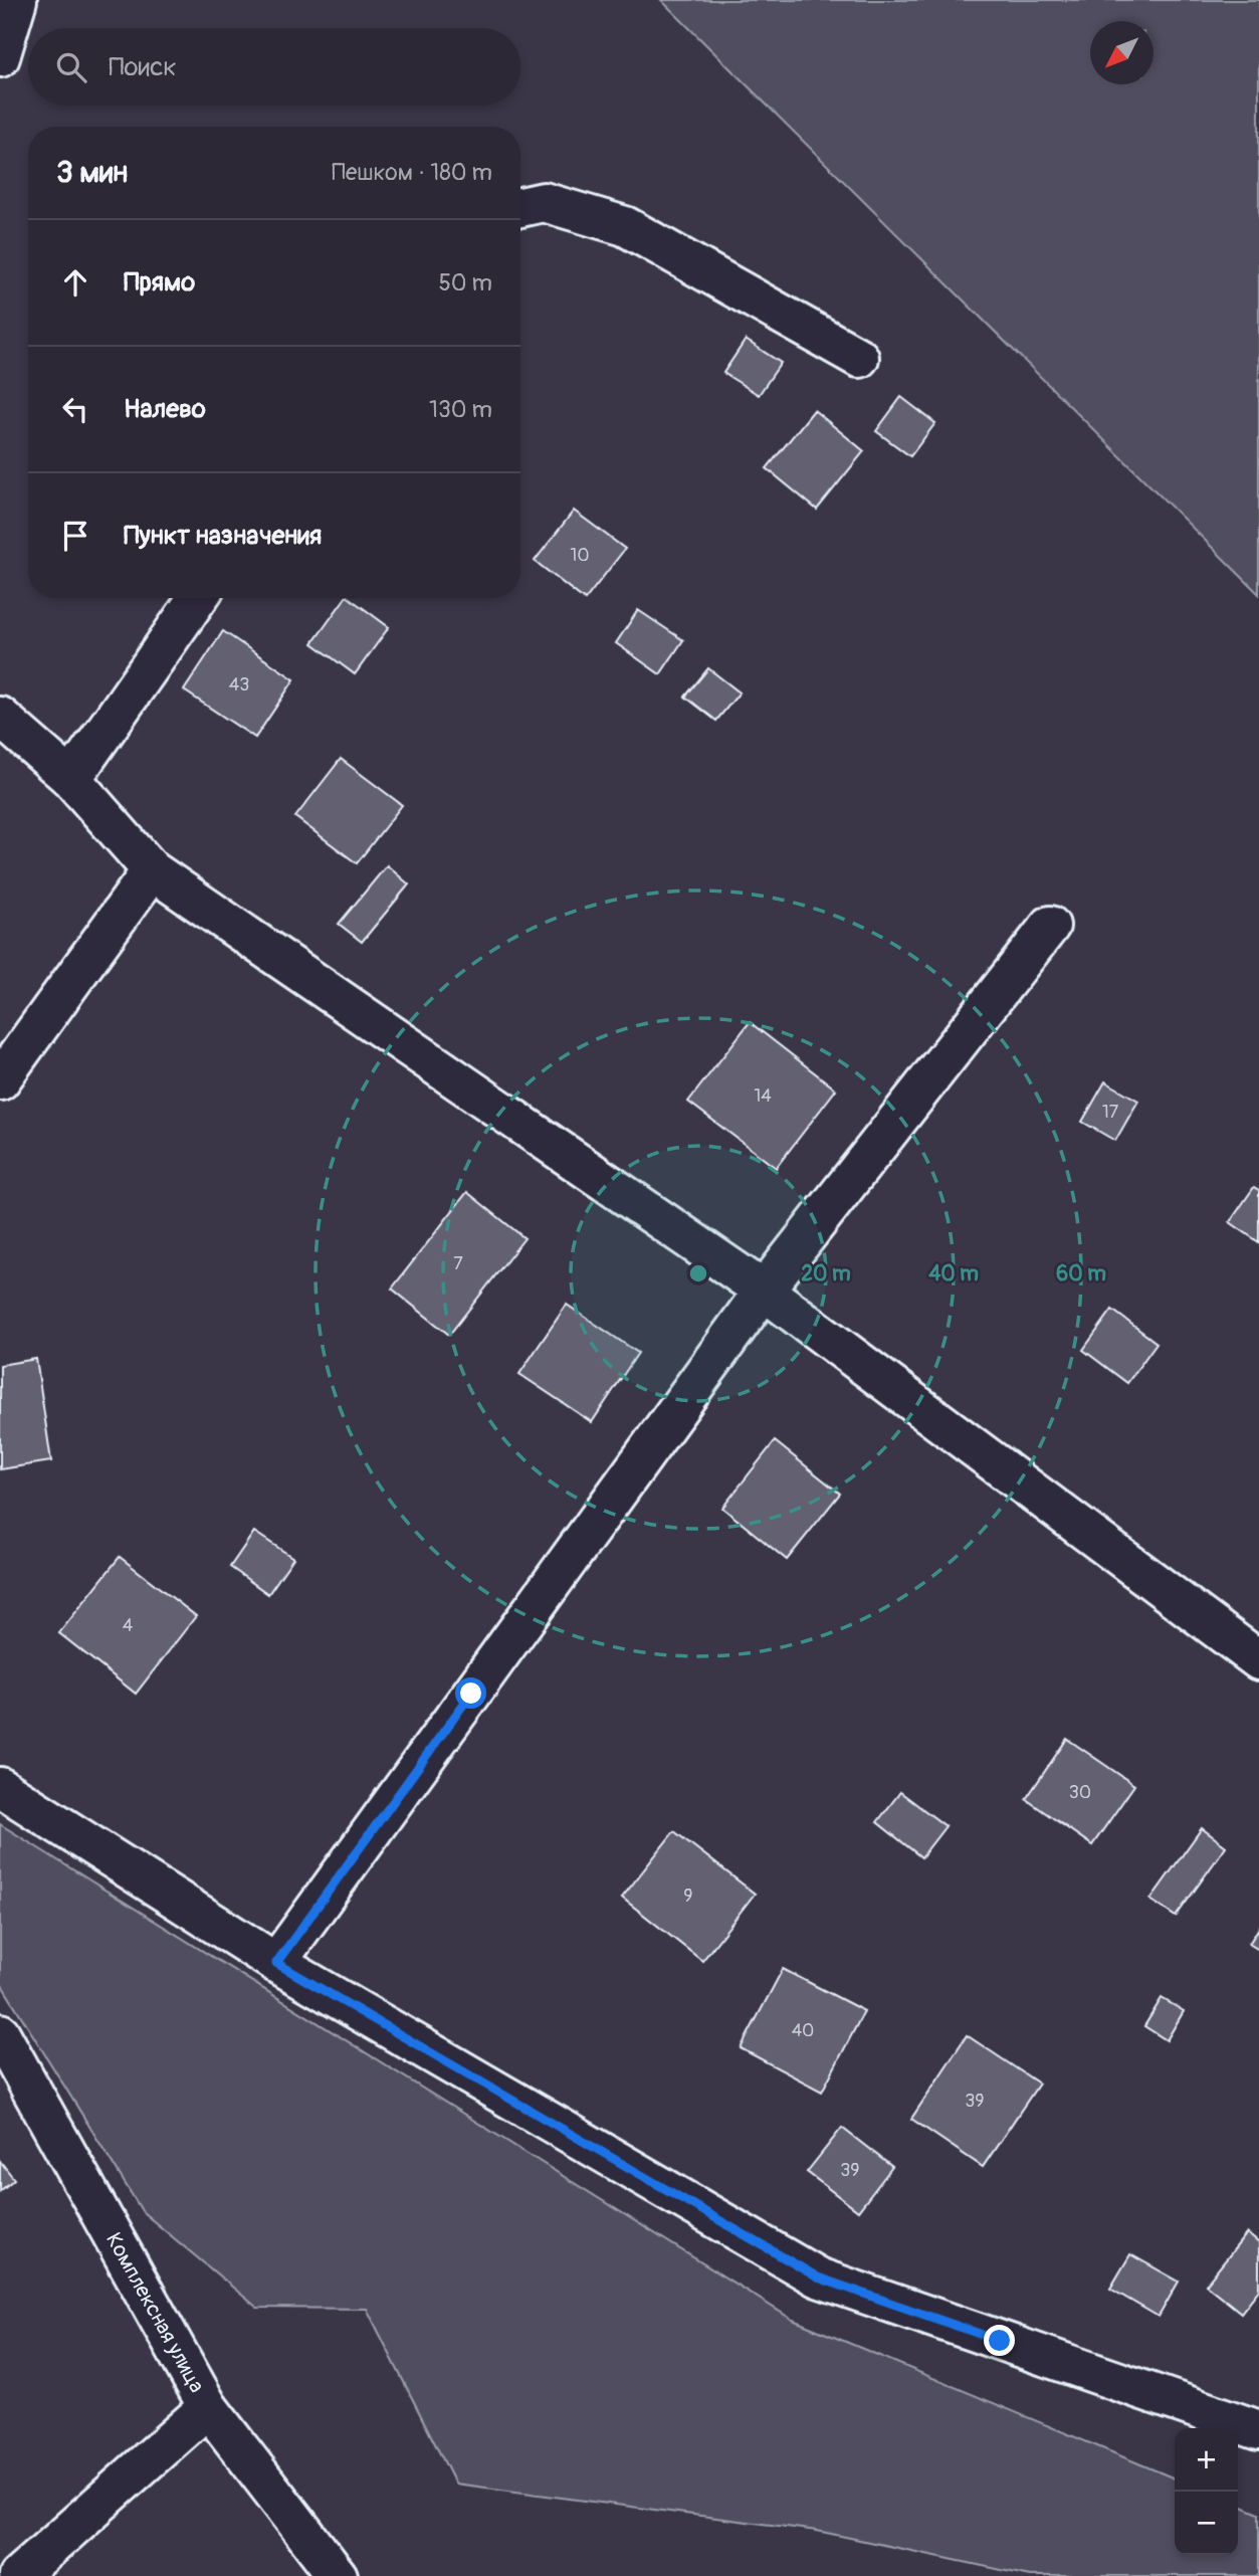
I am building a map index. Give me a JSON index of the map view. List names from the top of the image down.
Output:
{
  "streets": {
    "street": ["Комплексная улица"]
  },
  "house_numbers": [
    "10",
    "43",
    "14",
    "17",
    "7",
    "4",
    "30",
    "9",
    "40",
    "39",
    "39"
  ],
  "north": "bottom left",
  "page": {
    "search": "Поиск",
    "heading": ["3 мин", "Пешком · 180 m"],
    "list": [
      ["Прямо", "50 m"],
      ["Налево", "130 m"],
      "Пункт назначения"
    ],
    "map_buttons": ["+", "−"]
  },
  "rings": ["20 m", "40 m", "60 m"]
}
